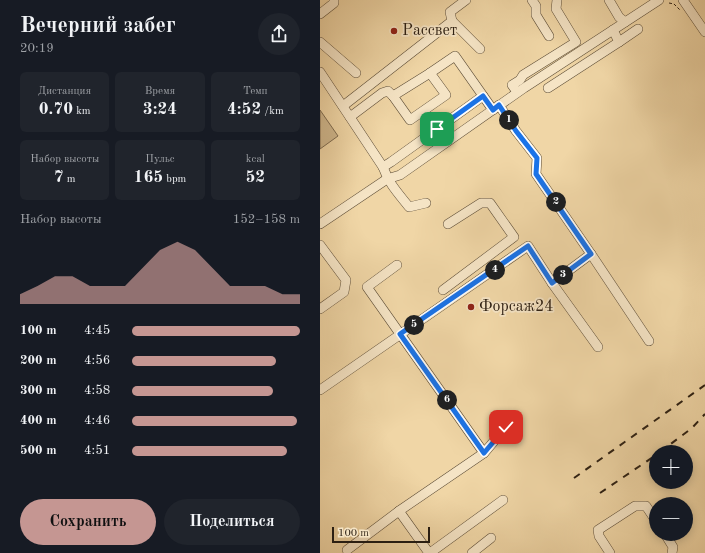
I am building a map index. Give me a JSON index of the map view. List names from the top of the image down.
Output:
{
  "places": ["Рассвет", "Форсаж24"],
  "scale_bar": "100 m",
  "page": {
    "heading": ["Вечерний забег", "20:19"],
    "stats": [
      ["Дистанция", "0.70 km"],
      ["Время", "3:24"],
      ["Темп", "4:52 /km"],
      ["Набор высоты", "7 m"],
      ["Пульс", "165 bpm"],
      ["kcal", "52"]
    ],
    "pins": [
      "1",
      "2",
      "4",
      "3",
      "5",
      "6"
    ],
    "chart": ["Набор высоты", "152–158 m"],
    "list": [
      {
        "name": "100 m",
        "note": "4:45"
      },
      {
        "name": "200 m",
        "note": "4:56"
      },
      {
        "name": "300 m",
        "note": "4:58"
      },
      {
        "name": "400 m",
        "note": "4:46"
      },
      {
        "name": "500 m",
        "note": "4:51"
      }
    ],
    "map_buttons": ["+", "−"],
    "buttons": ["Сохранить", "Поделиться"],
    "scale": "100 m"
  }
}
